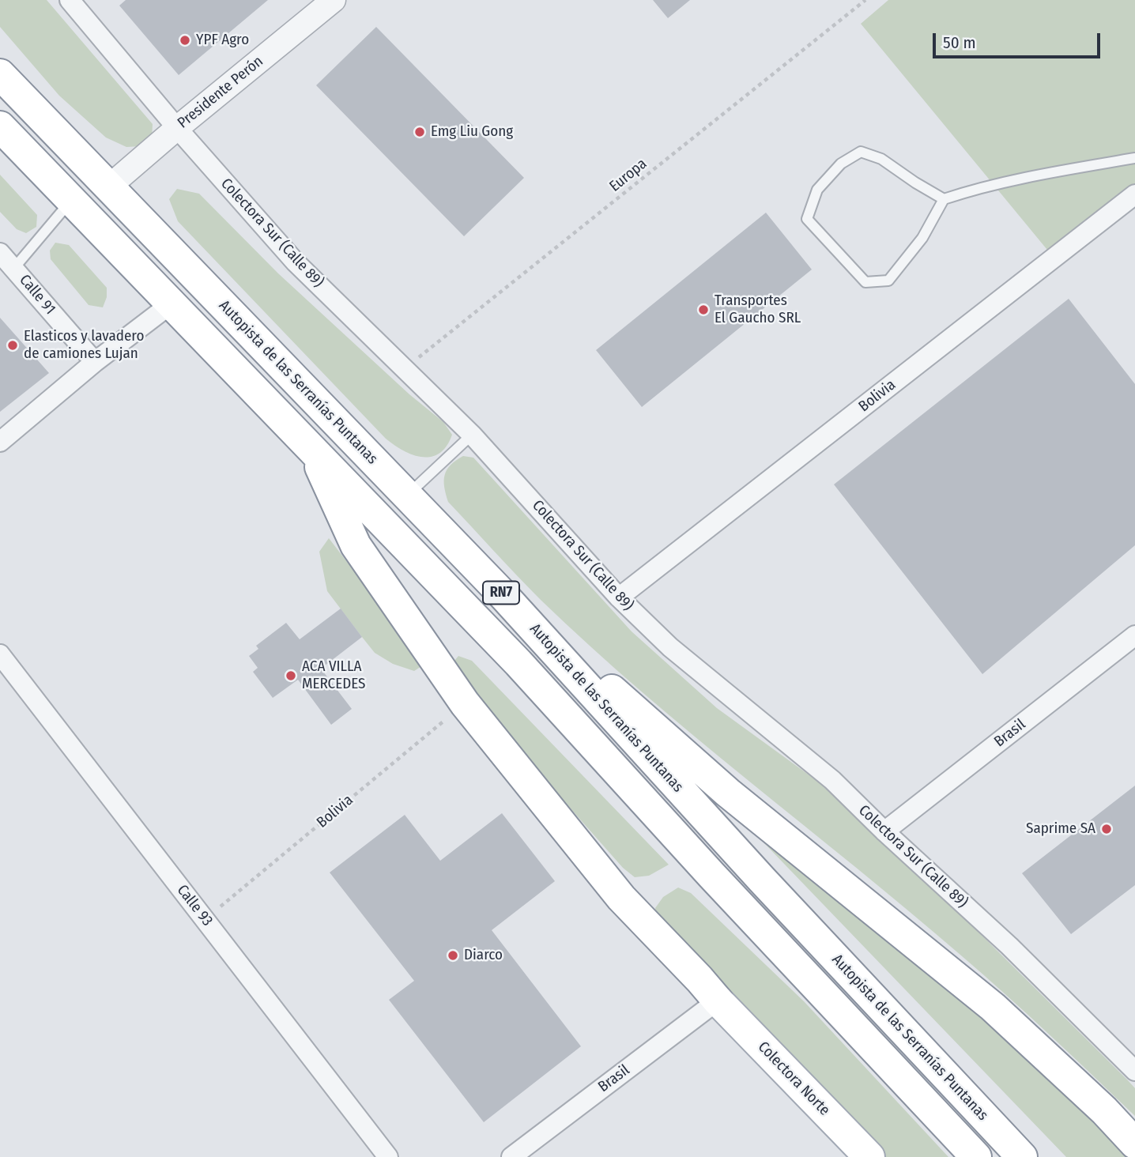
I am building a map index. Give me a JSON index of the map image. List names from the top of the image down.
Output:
{
  "streets": {
    "main road": ["Autopista de las Serranías Puntanas", "RN7", "Colectora Norte"],
    "street": [
      "Presidente Perón",
      "Colectora Sur (Calle 89)",
      "Calle 91",
      "Bolivia",
      "Brasil",
      "Calle 93"
    ],
    "path": ["Europa"]
  },
  "crossings": [
    ["Presidente Perón", "Colectora Sur (Calle 89)"],
    ["Presidente Perón", "Autopista de las Serranías Puntanas"],
    ["Europa", "Colectora Sur (Calle 89)"],
    ["Colectora Sur (Calle 89)", "Bolivia"],
    ["Colectora Sur (Calle 89)", "Brasil"],
    ["Bolivia", "Calle 93"],
    ["Bolivia", "Colectora Norte"],
    ["RN7", "Colectora Norte"],
    ["Brasil", "Colectora Norte"]
  ],
  "places": [
    "YPF Agro",
    "Emg Liu Gong",
    "Transportes El Gaucho SRL",
    "Elasticos y lavadero de camiones Lujan",
    "ACA VILLA MERCEDES",
    "Saprime SA",
    "Diarco"
  ],
  "scale_bar": "50 m"
}
